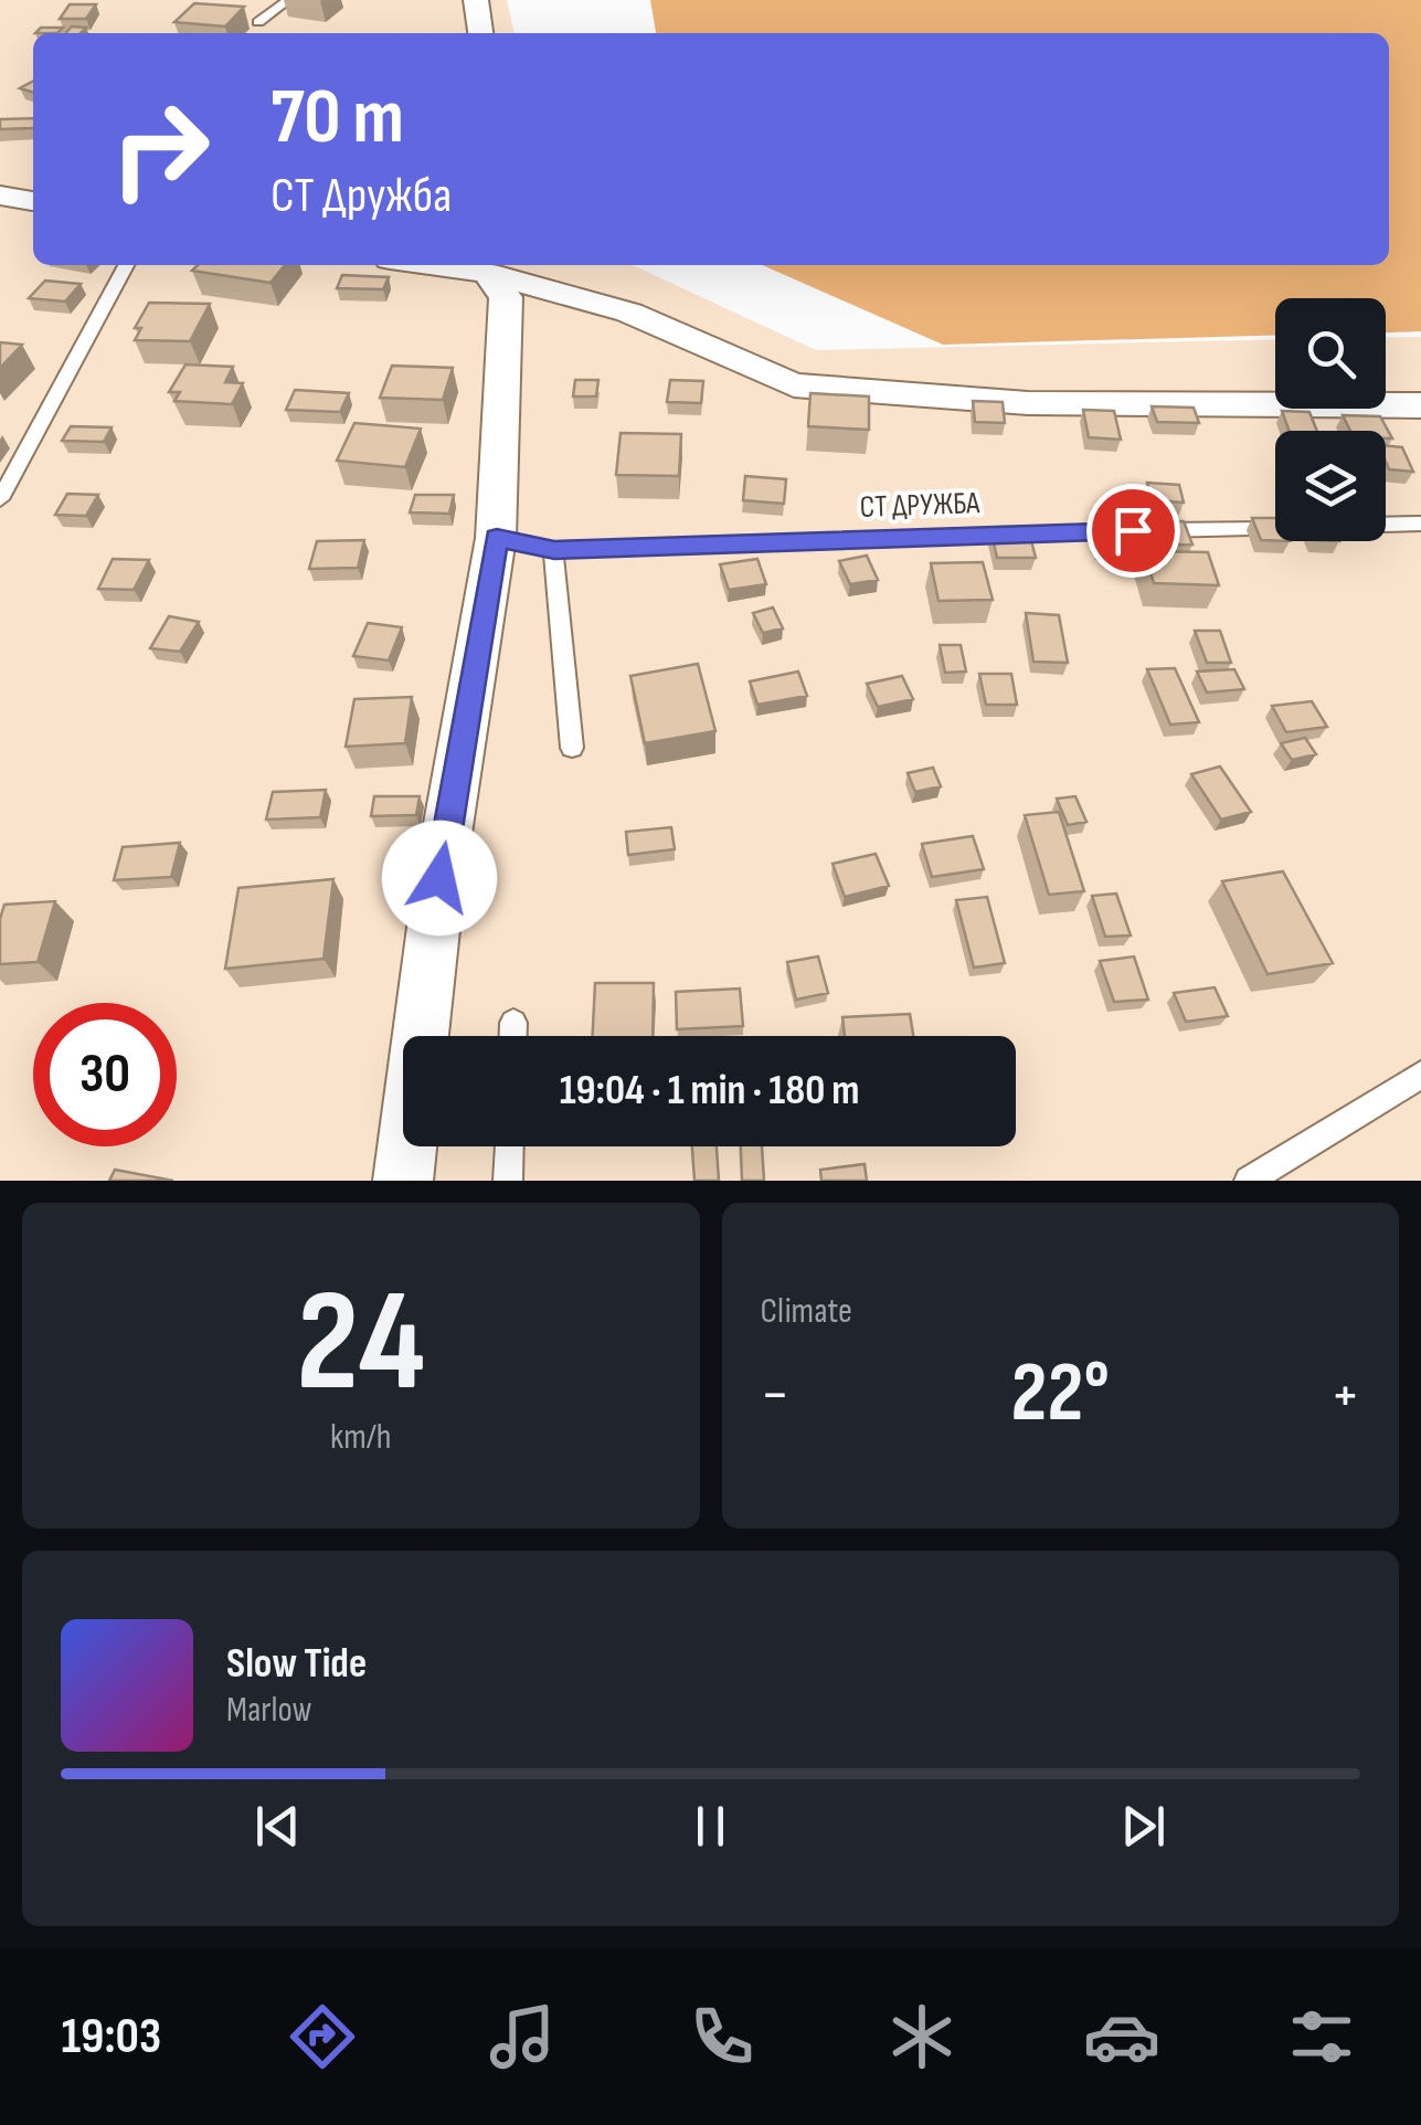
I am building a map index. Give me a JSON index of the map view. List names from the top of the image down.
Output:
{
  "streets": {
    "lane": ["СТ ДРУЖБА"]
  },
  "page": {
    "turn": ["70 m", "СТ Дружба"],
    "limit": "30",
    "trip": "19:04 · 1 min · 180 m",
    "tile": [
      ["24", "km/h"],
      "Climate"
    ],
    "heat": ["−", "22°", "+"],
    "song": ["Slow Tide", "Marlow"],
    "tabs": "19:03"
  }
}
